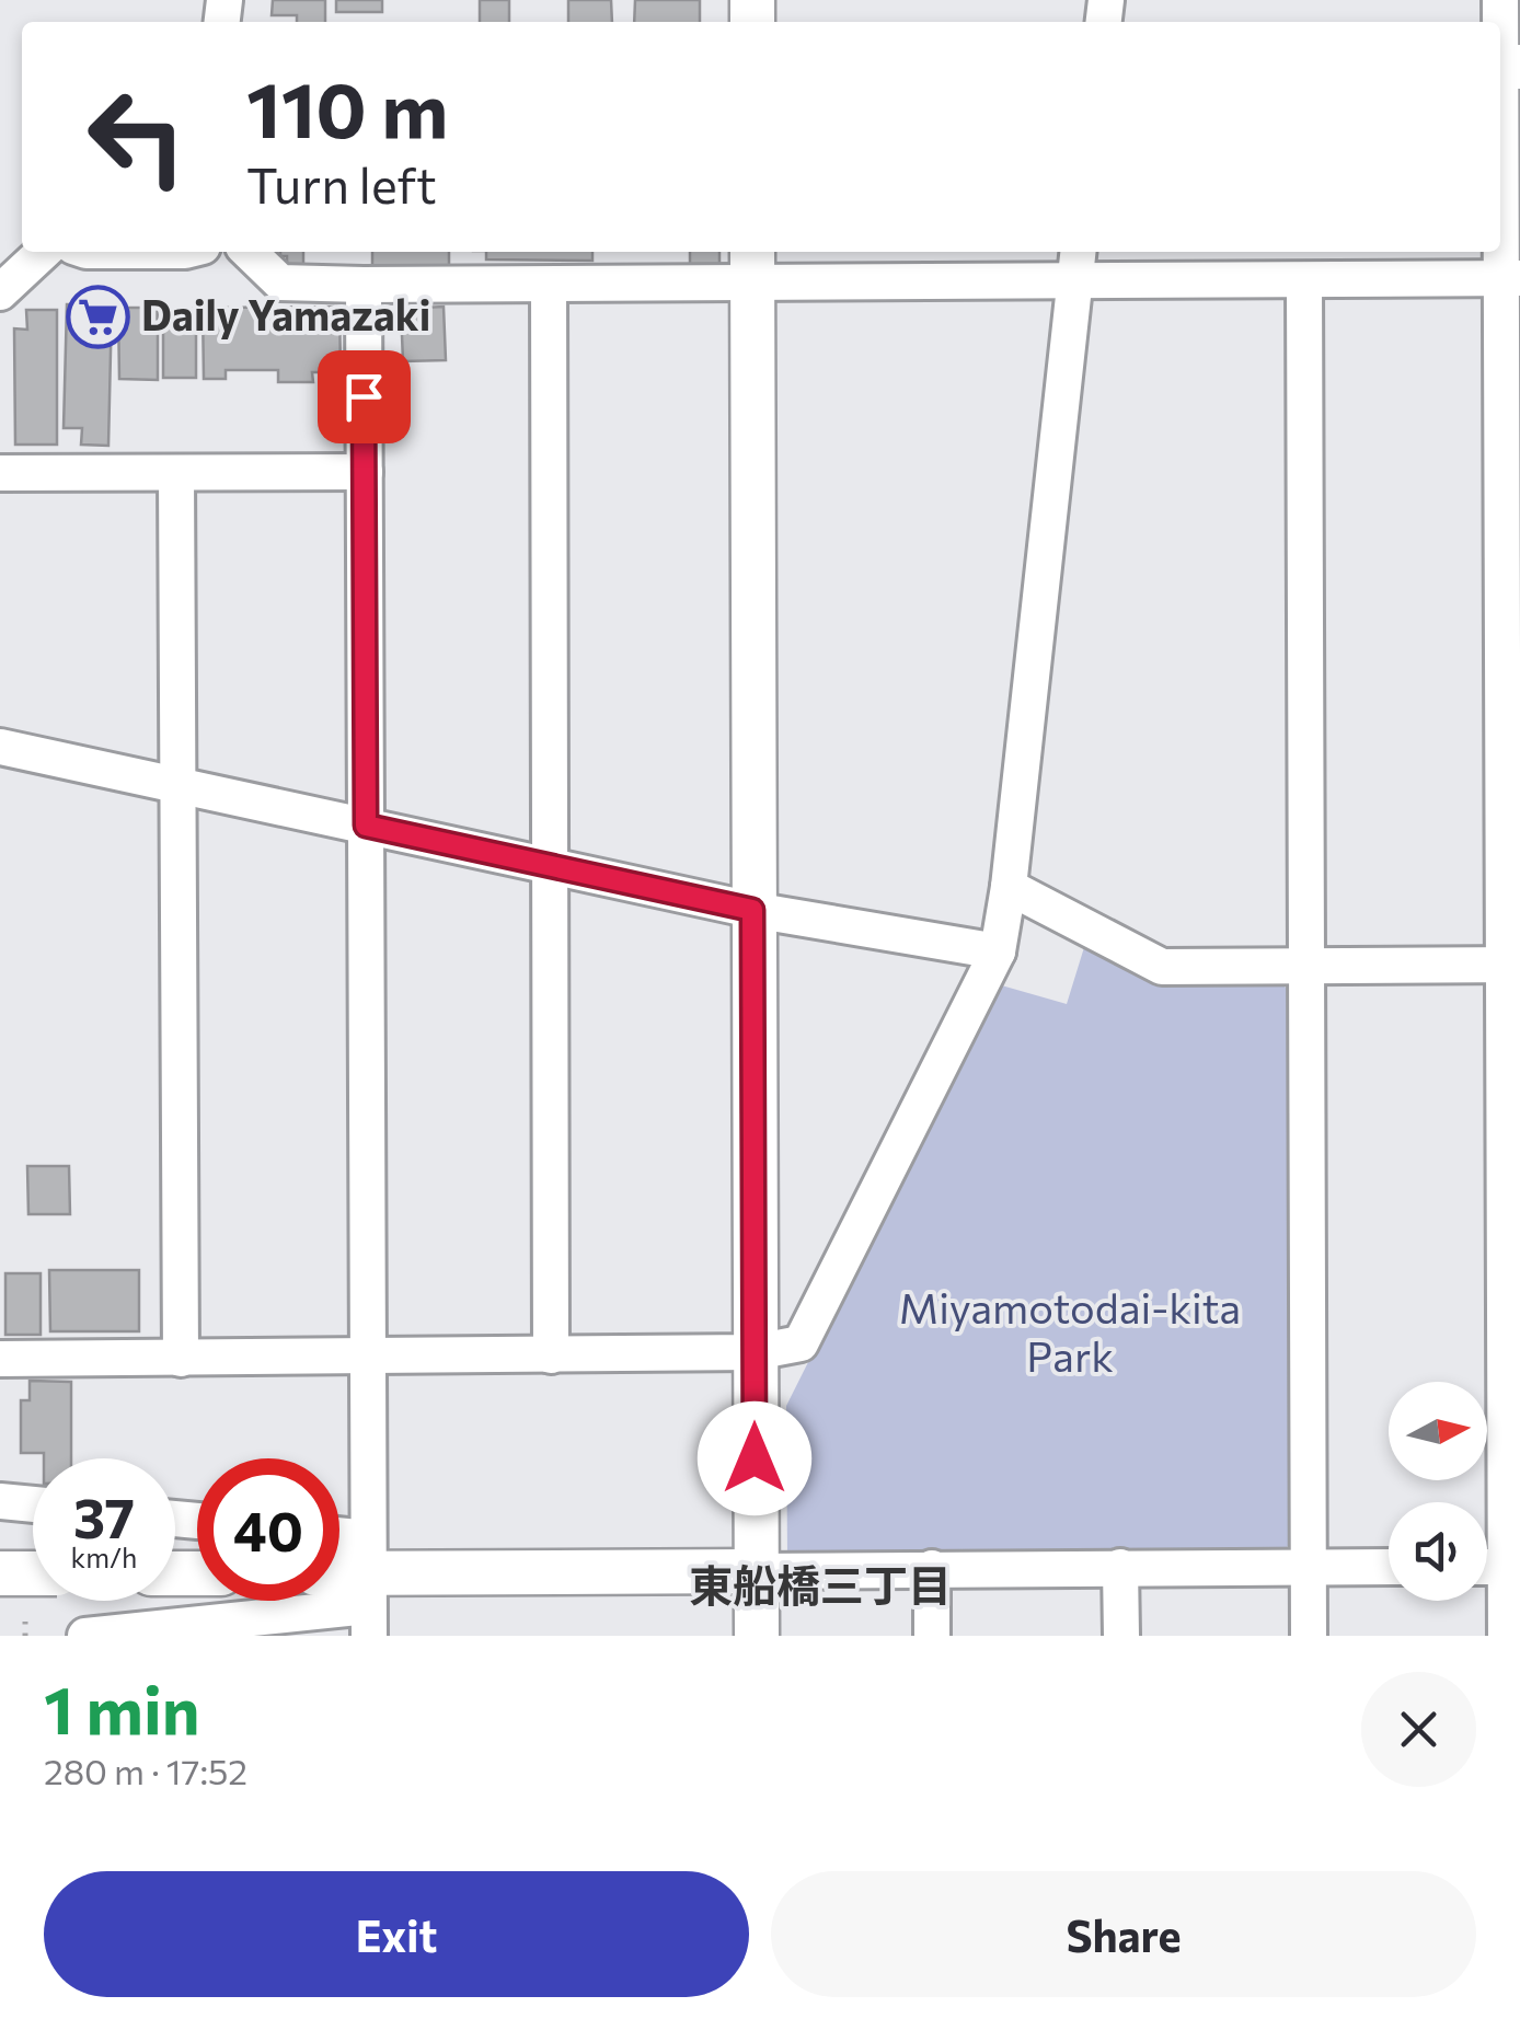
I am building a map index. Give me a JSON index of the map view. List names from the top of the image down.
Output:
{
  "districts": ["東船橋三丁目"],
  "parks": ["Miyamotodai-kita Park"],
  "places": {
    "supermarket": ["Daily Yamazaki"]
  },
  "north": "right",
  "page": {
    "turn": ["110 m", "Turn left"],
    "speed": "37 km/h",
    "limit": "40",
    "heading": ["1 min", "280 m · 17:52"],
    "buttons": ["Exit", "Share"]
  }
}
